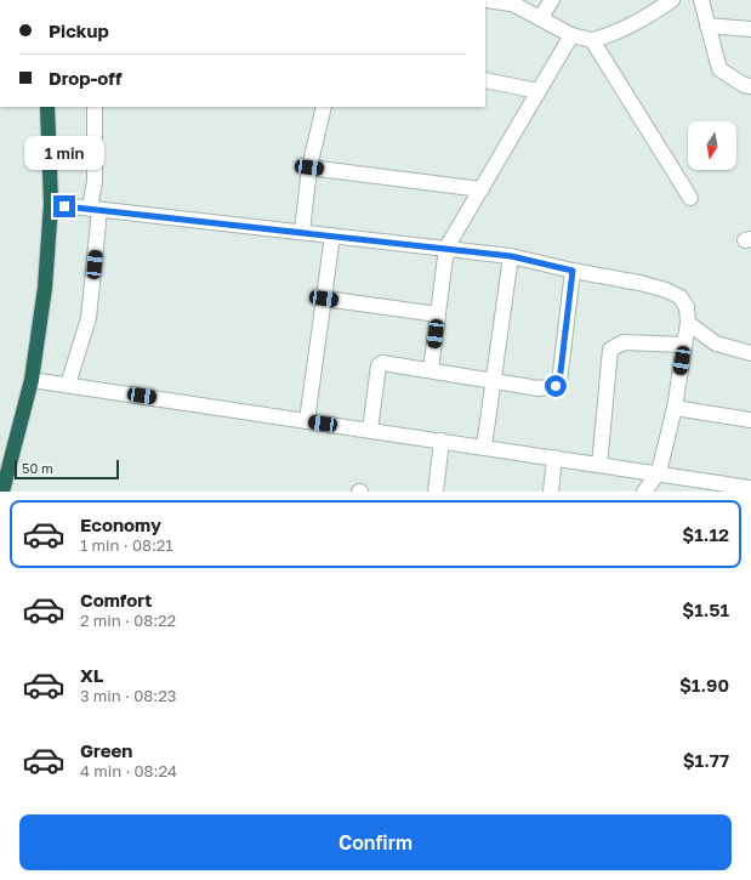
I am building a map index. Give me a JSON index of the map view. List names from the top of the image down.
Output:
{
  "scale_bar": "50 m",
  "north": "bottom",
  "page": {
    "banner": ["Pickup", "Drop-off"],
    "bubble": "1 min",
    "scale": "50 m",
    "list": [
      {
        "name": "Economy",
        "note": "1 min · 08:21",
        "value": "$1.12"
      },
      {
        "name": "Comfort",
        "note": "2 min · 08:22",
        "value": "$1.51"
      },
      {
        "name": "XL",
        "note": "3 min · 08:23",
        "value": "$1.90"
      },
      {
        "name": "Green",
        "note": "4 min · 08:24",
        "value": "$1.77"
      }
    ],
    "buttons": "Confirm"
  }
}
